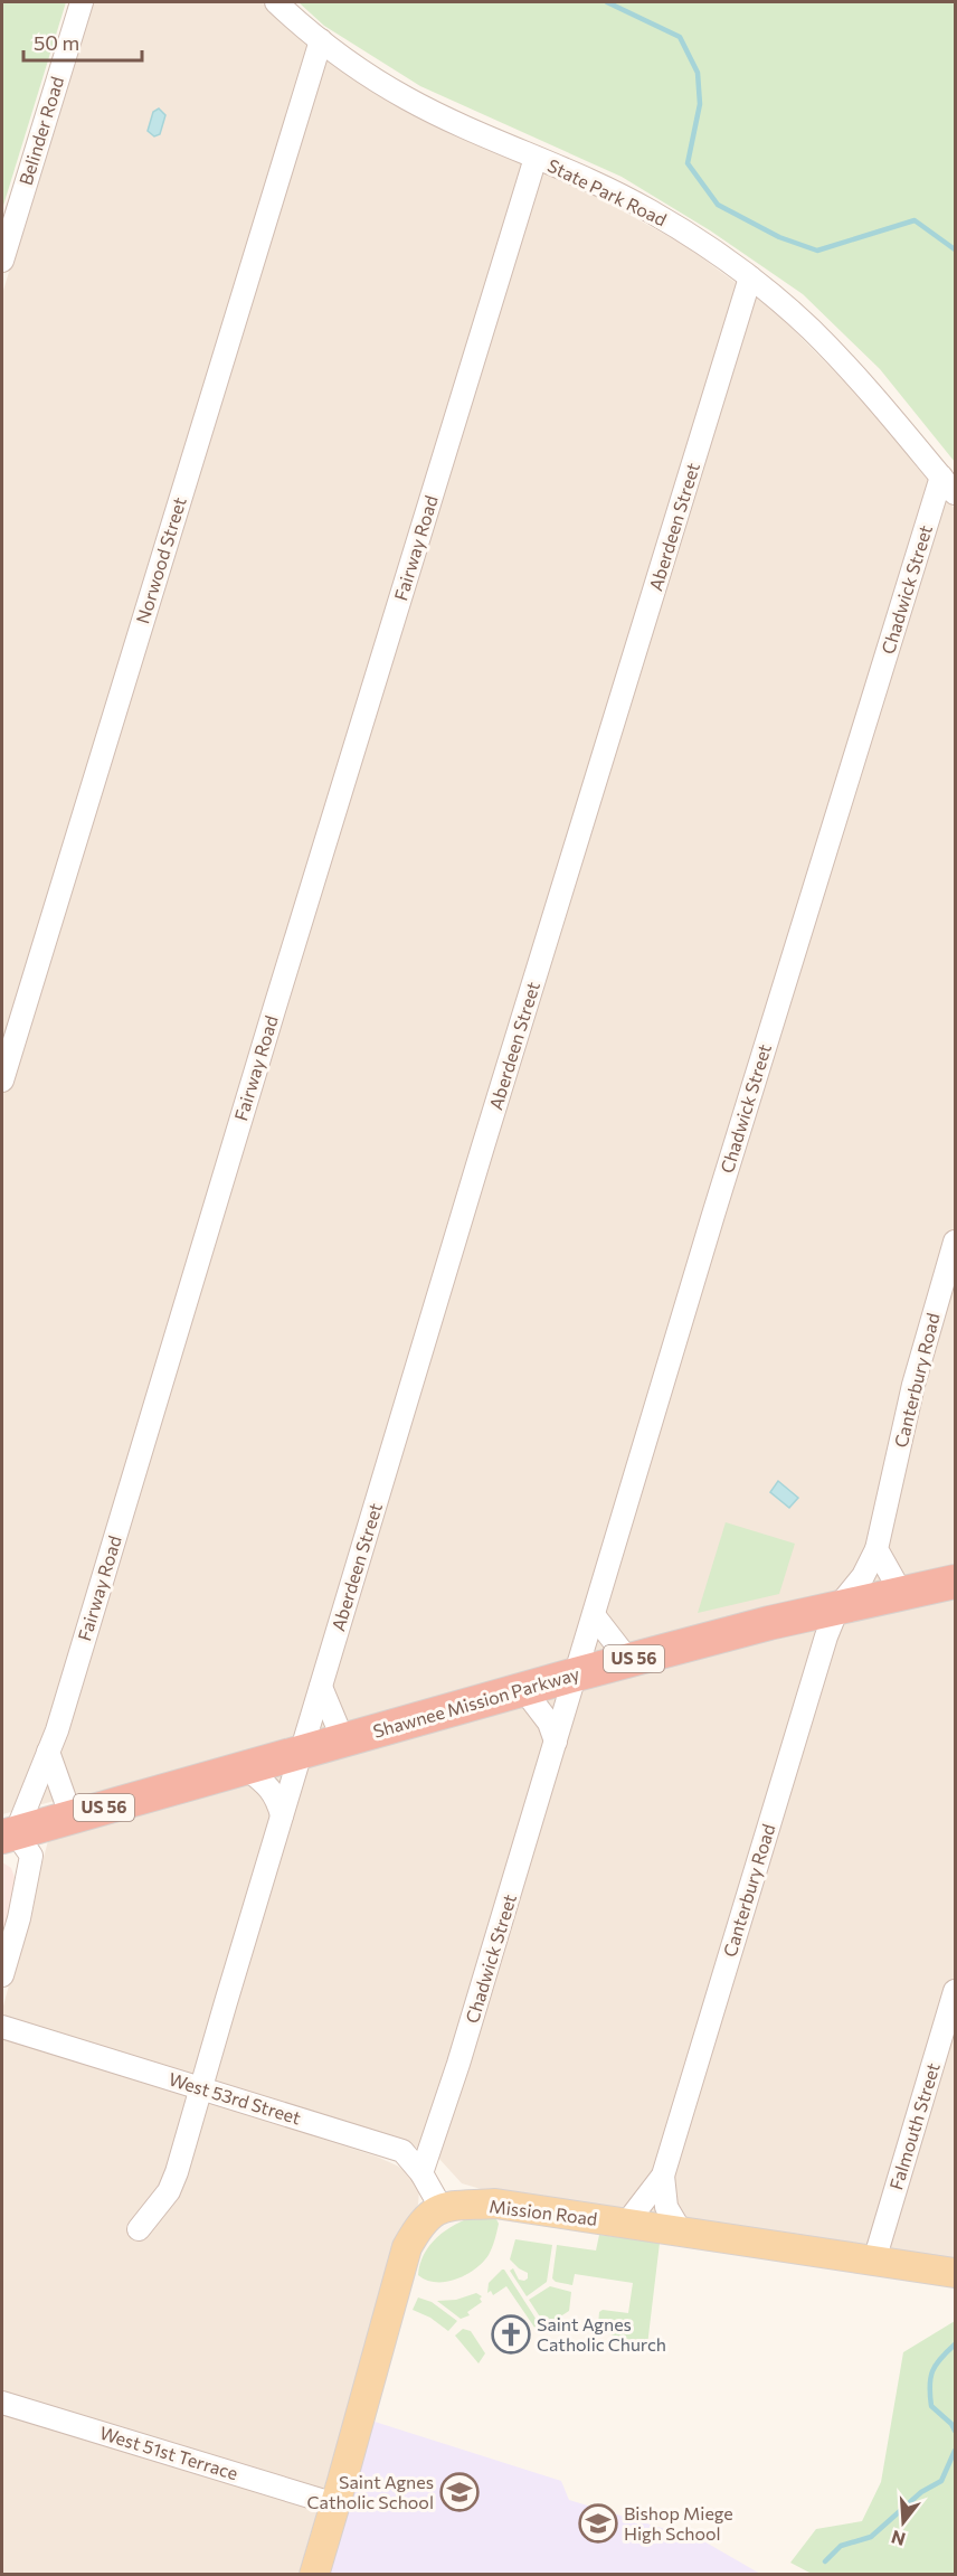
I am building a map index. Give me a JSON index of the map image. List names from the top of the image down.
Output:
{
  "streets": {
    "highway": ["US 56", "Shawnee Mission Parkway"],
    "main road": ["Mission Road"],
    "street": [
      "Belinder Road",
      "State Park Road",
      "Aberdeen Street",
      "Fairway Road",
      "Norwood Street",
      "Chadwick Street",
      "Canterbury Road",
      "West 53rd Street",
      "Falmouth Street",
      "West 51st Terrace"
    ]
  },
  "crossings": [
    ["State Park Road", "Aberdeen Street"],
    ["State Park Road", "Fairway Road"],
    ["State Park Road", "Norwood Street"],
    ["State Park Road", "Chadwick Street"],
    ["Aberdeen Street", "Shawnee Mission Parkway"],
    ["Aberdeen Street", "West 53rd Street"],
    ["Fairway Road", "Shawnee Mission Parkway"],
    ["Chadwick Street", "Shawnee Mission Parkway"],
    ["Chadwick Street", "West 53rd Street"],
    ["Canterbury Road", "Shawnee Mission Parkway"],
    ["Canterbury Road", "Mission Road"],
    ["West 53rd Street", "Mission Road"],
    ["Falmouth Street", "Mission Road"]
  ],
  "places": {
    "church": ["Saint Agnes Catholic Church"],
    "school or university": ["Saint Agnes Catholic School", "Bishop Miege High School"]
  },
  "scale_bar": "50 m",
  "north": "bottom"
}
